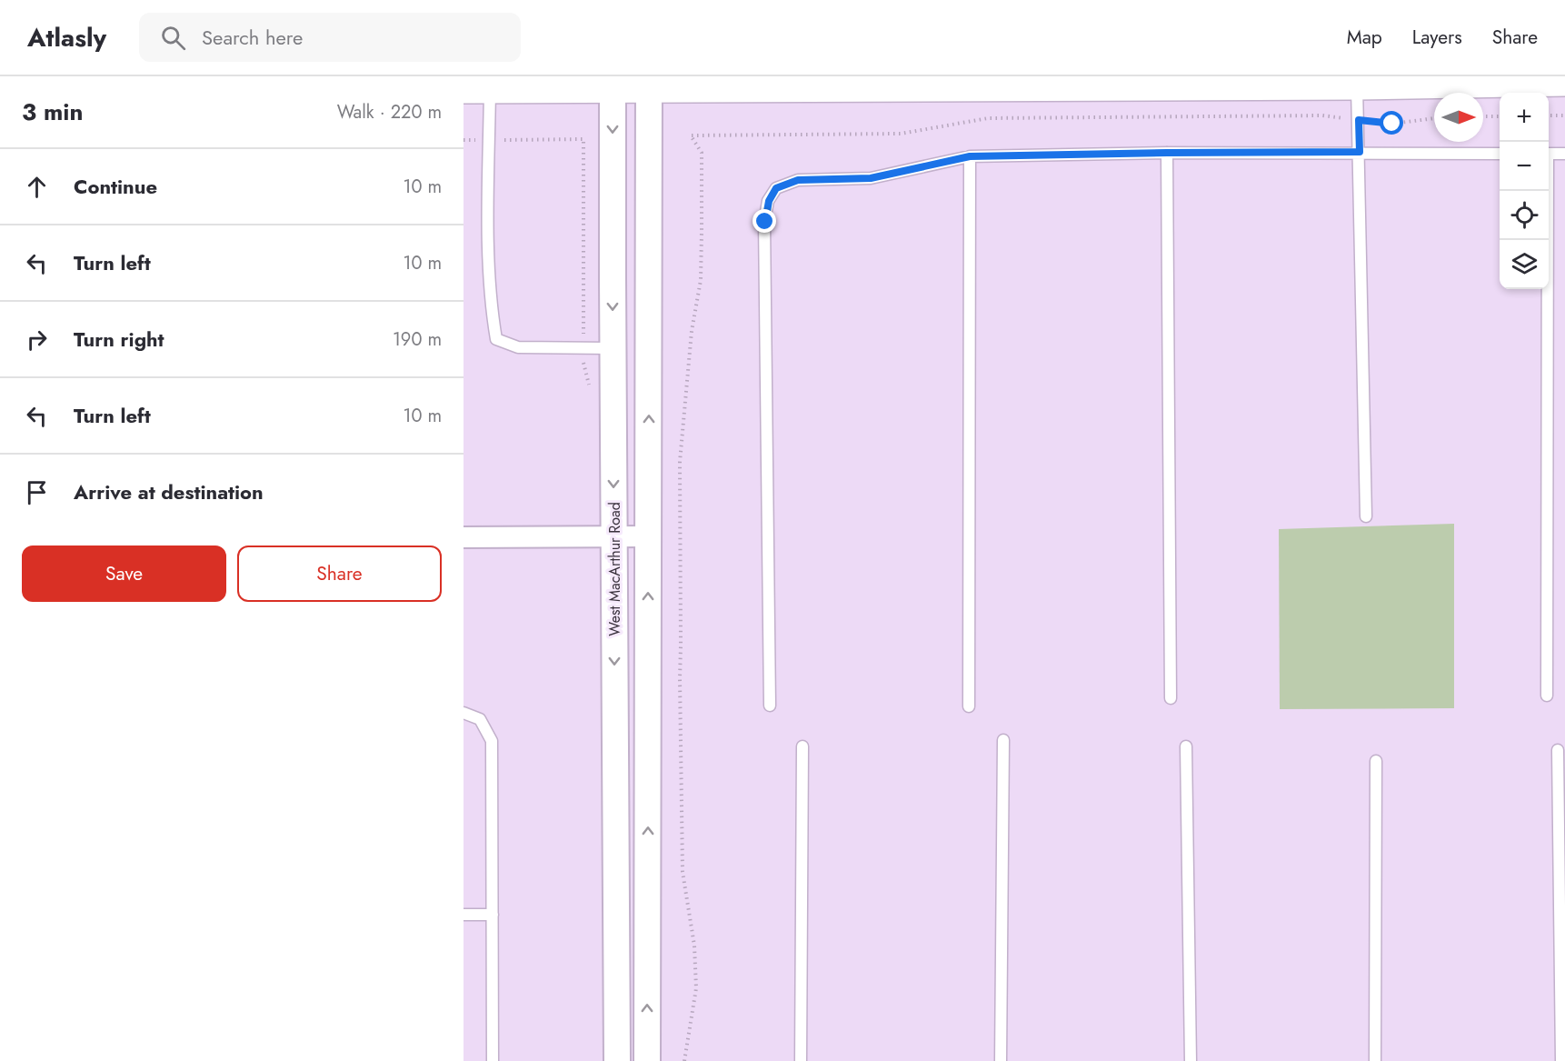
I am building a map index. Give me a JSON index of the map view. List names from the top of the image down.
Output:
{
  "streets": {
    "street": ["West MacArthur Road"]
  },
  "north": "right",
  "page": {
    "header": "Atlasly",
    "search": "Search here",
    "nav": ["Map", "Layers", "Share"],
    "heading": ["3 min", "Walk · 220 m"],
    "map_buttons": ["+", "−"],
    "list": [
      ["Continue", "10 m"],
      ["Turn left", "10 m"],
      ["Turn right", "190 m"],
      ["Turn left", "10 m"],
      "Arrive at destination"
    ],
    "buttons": ["Save", "Share"]
  }
}
